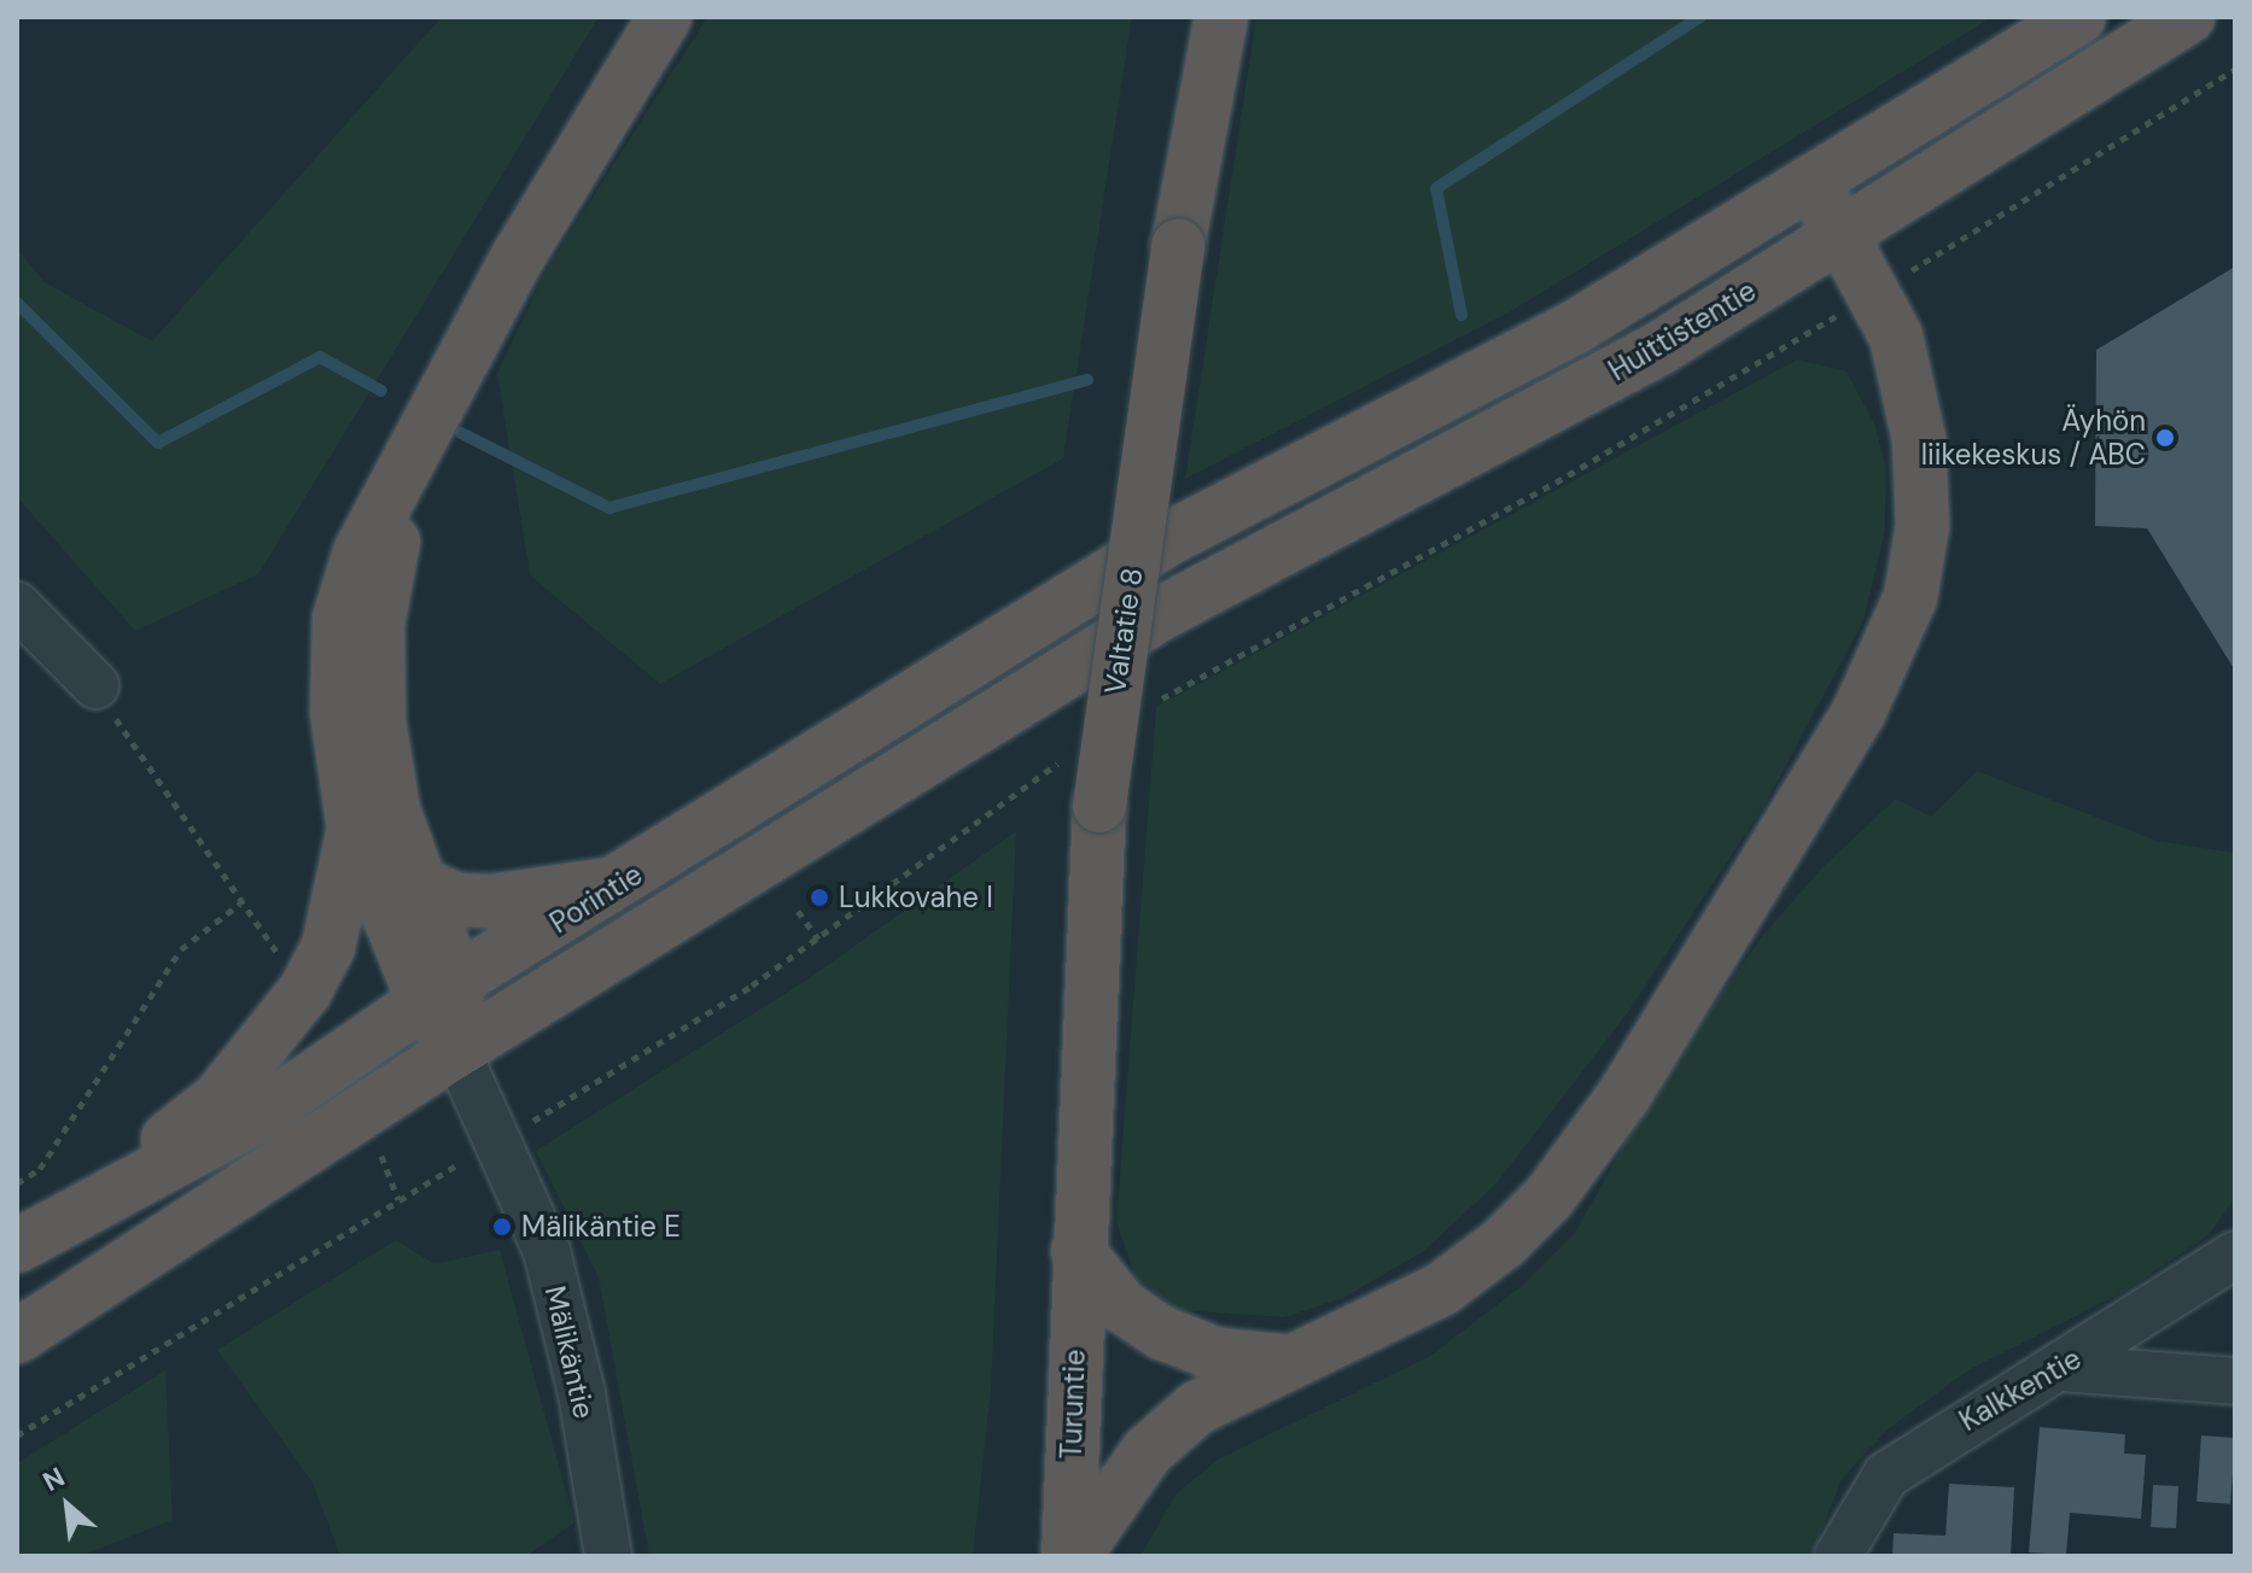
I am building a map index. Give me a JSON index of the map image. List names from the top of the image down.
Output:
{
  "streets": {
    "highway": [
      "Huittistentie",
      "Valtatie 8",
      "Porintie",
      "Turuntie"
    ],
    "street": ["Mälikäntie", "Kalkkentie"]
  },
  "crossings": [
    ["Huittistentie", "Porintie"],
    ["Valtatie 8", "Turuntie"],
    ["Porintie", "Mälikäntie"]
  ],
  "places": ["Äyhön liikekeskus / ABC", "Lukkovahe I", "Mälikäntie E"],
  "north": "top left"
}
